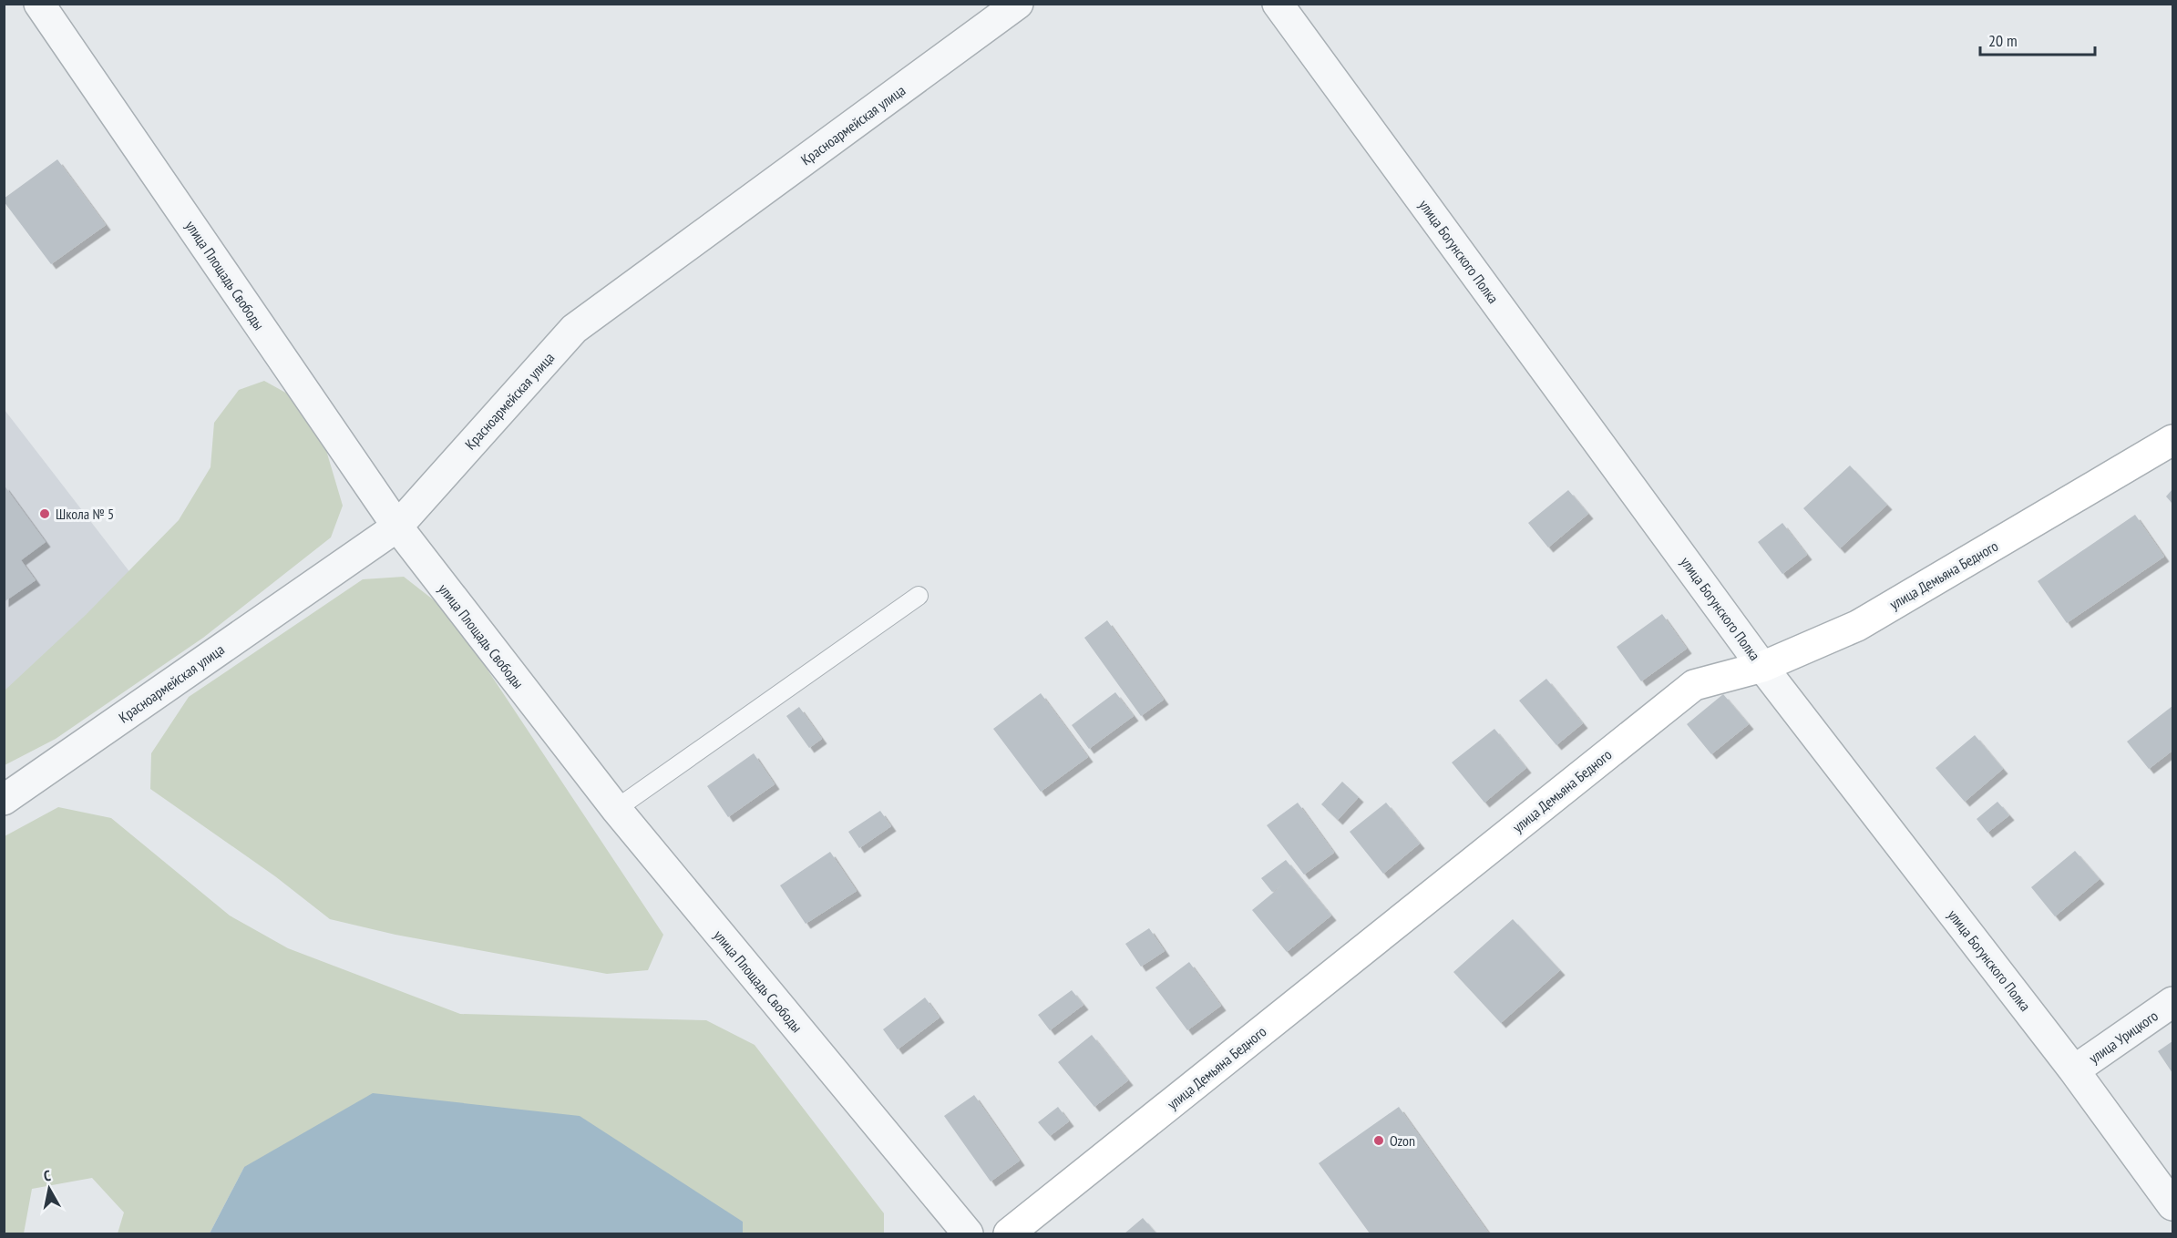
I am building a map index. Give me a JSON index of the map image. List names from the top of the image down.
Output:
{
  "streets": {
    "street": [
      "Красноармейская улица",
      "улица Богунского Полка",
      "улица Площадь Свободы",
      "улица Демьяна Бедного",
      "улица Урицкого"
    ]
  },
  "crossings": [
    ["Красноармейская улица", "улица Площадь Свободы"],
    ["улица Богунского Полка", "улица Демьяна Бедного"],
    ["улица Богунского Полка", "улица Урицкого"]
  ],
  "places": ["Школа № 5", "Ozon"],
  "scale_bar": "20 m",
  "north": "top"
}
